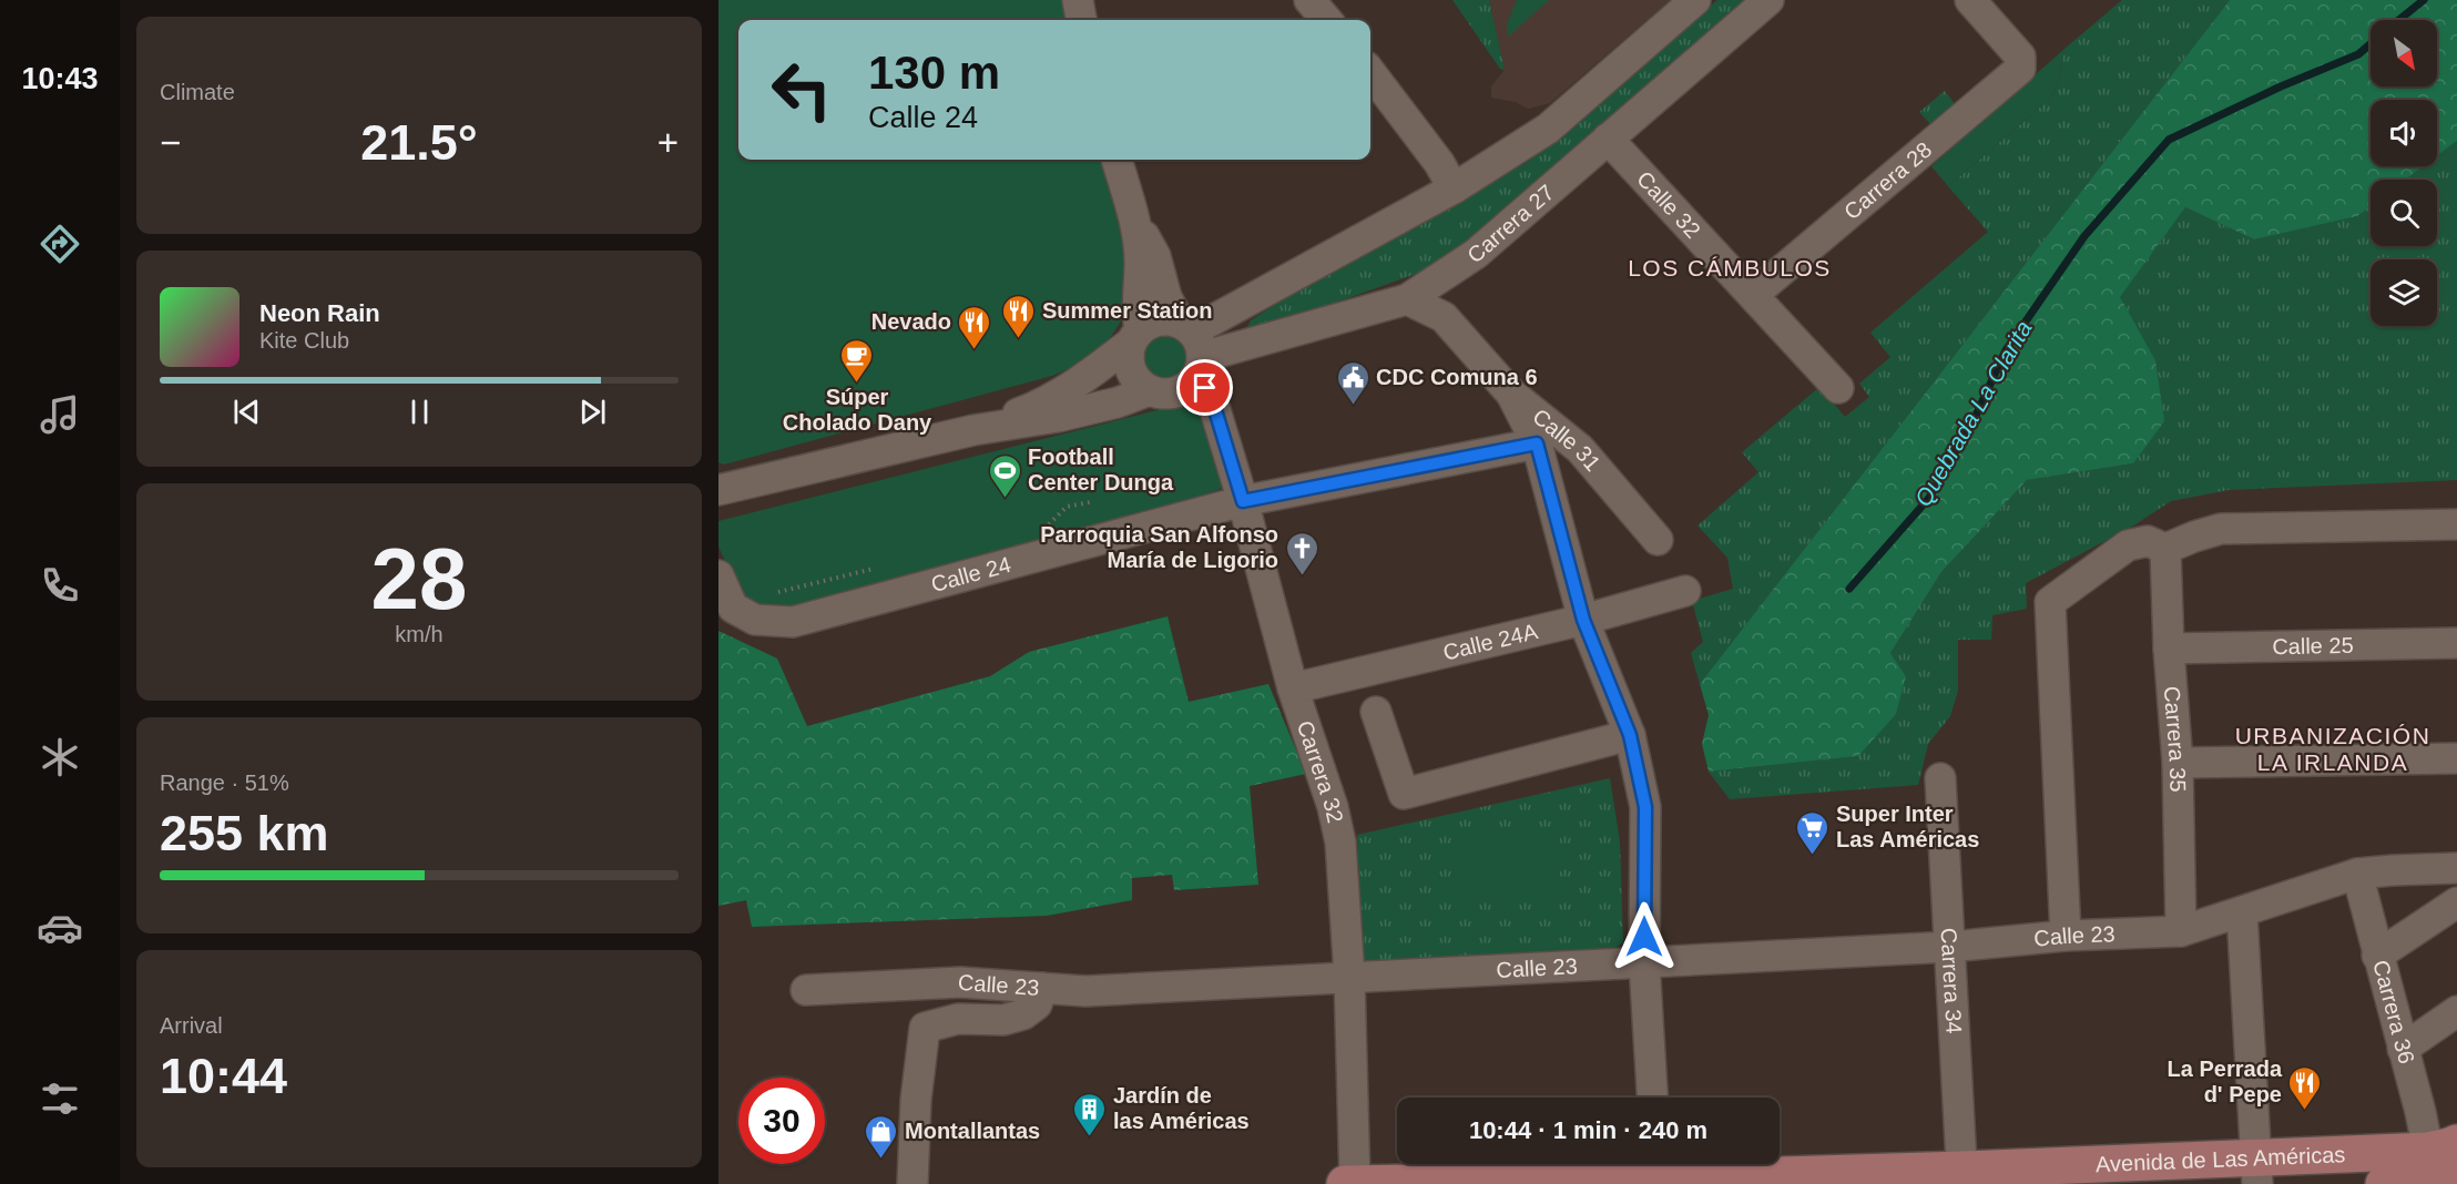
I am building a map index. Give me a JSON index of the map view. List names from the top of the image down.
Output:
{
  "streets": {
    "main road": ["Avenida de Las Américas"],
    "street": [
      "Carrera 28",
      "Calle 32",
      "Carrera 27",
      "Calle 31",
      "Calle 24",
      "Calle 24A",
      "Calle 25",
      "Carrera 35",
      "Carrera 32",
      "Calle 23",
      "Carrera 34",
      "Carrera 36"
    ]
  },
  "crossings": [
    ["Carrera 28", "Calle 32"],
    ["Calle 32", "Carrera 27"],
    ["Carrera 27", "Calle 31"],
    ["Carrera 27", "Carrera 32"],
    ["Calle 24", "Carrera 32"],
    ["Calle 24A", "Carrera 32"],
    ["Calle 25", "Carrera 35"],
    ["Carrera 35", "Calle 23"],
    ["Carrera 32", "Calle 23"],
    ["Carrera 32", "Avenida de Las Américas"],
    ["Calle 23", "Carrera 34"],
    ["Calle 23", "Carrera 36"],
    ["Carrera 34", "Avenida de Las Américas"],
    ["Carrera 36", "Avenida de Las Américas"]
  ],
  "districts": ["LOS CÁMBULOS", "URBANIZACIÓN LA IRLANDA"],
  "water": ["Quebrada La Clarita"],
  "places": {
    "restaurant": ["Summer Station", "Nevado", "La Perrada d' Pepe"],
    "cafe": ["Súper Cholado Dany"],
    "public building": ["CDC Comuna 6"],
    "sports": ["Football Center Dunga"],
    "church": ["Parroquia San Alfonso María de Ligorio"],
    "supermarket": ["Super Inter Las Américas"],
    "building": ["Jardín de las Américas"],
    "shop": ["Montallantas"]
  },
  "north": "bottom right",
  "page": {
    "tabs": "10:43",
    "tile": [
      "Climate",
      ["28", "km/h"],
      ["Range · 51%", "255 km"],
      ["Arrival", "10:44"]
    ],
    "turn": ["130 m", "Calle 24"],
    "heat": ["−", "21.5°", "+"],
    "song": ["Neon Rain", "Kite Club"],
    "limit": "30",
    "trip": "10:44 · 1 min · 240 m"
  }
}
